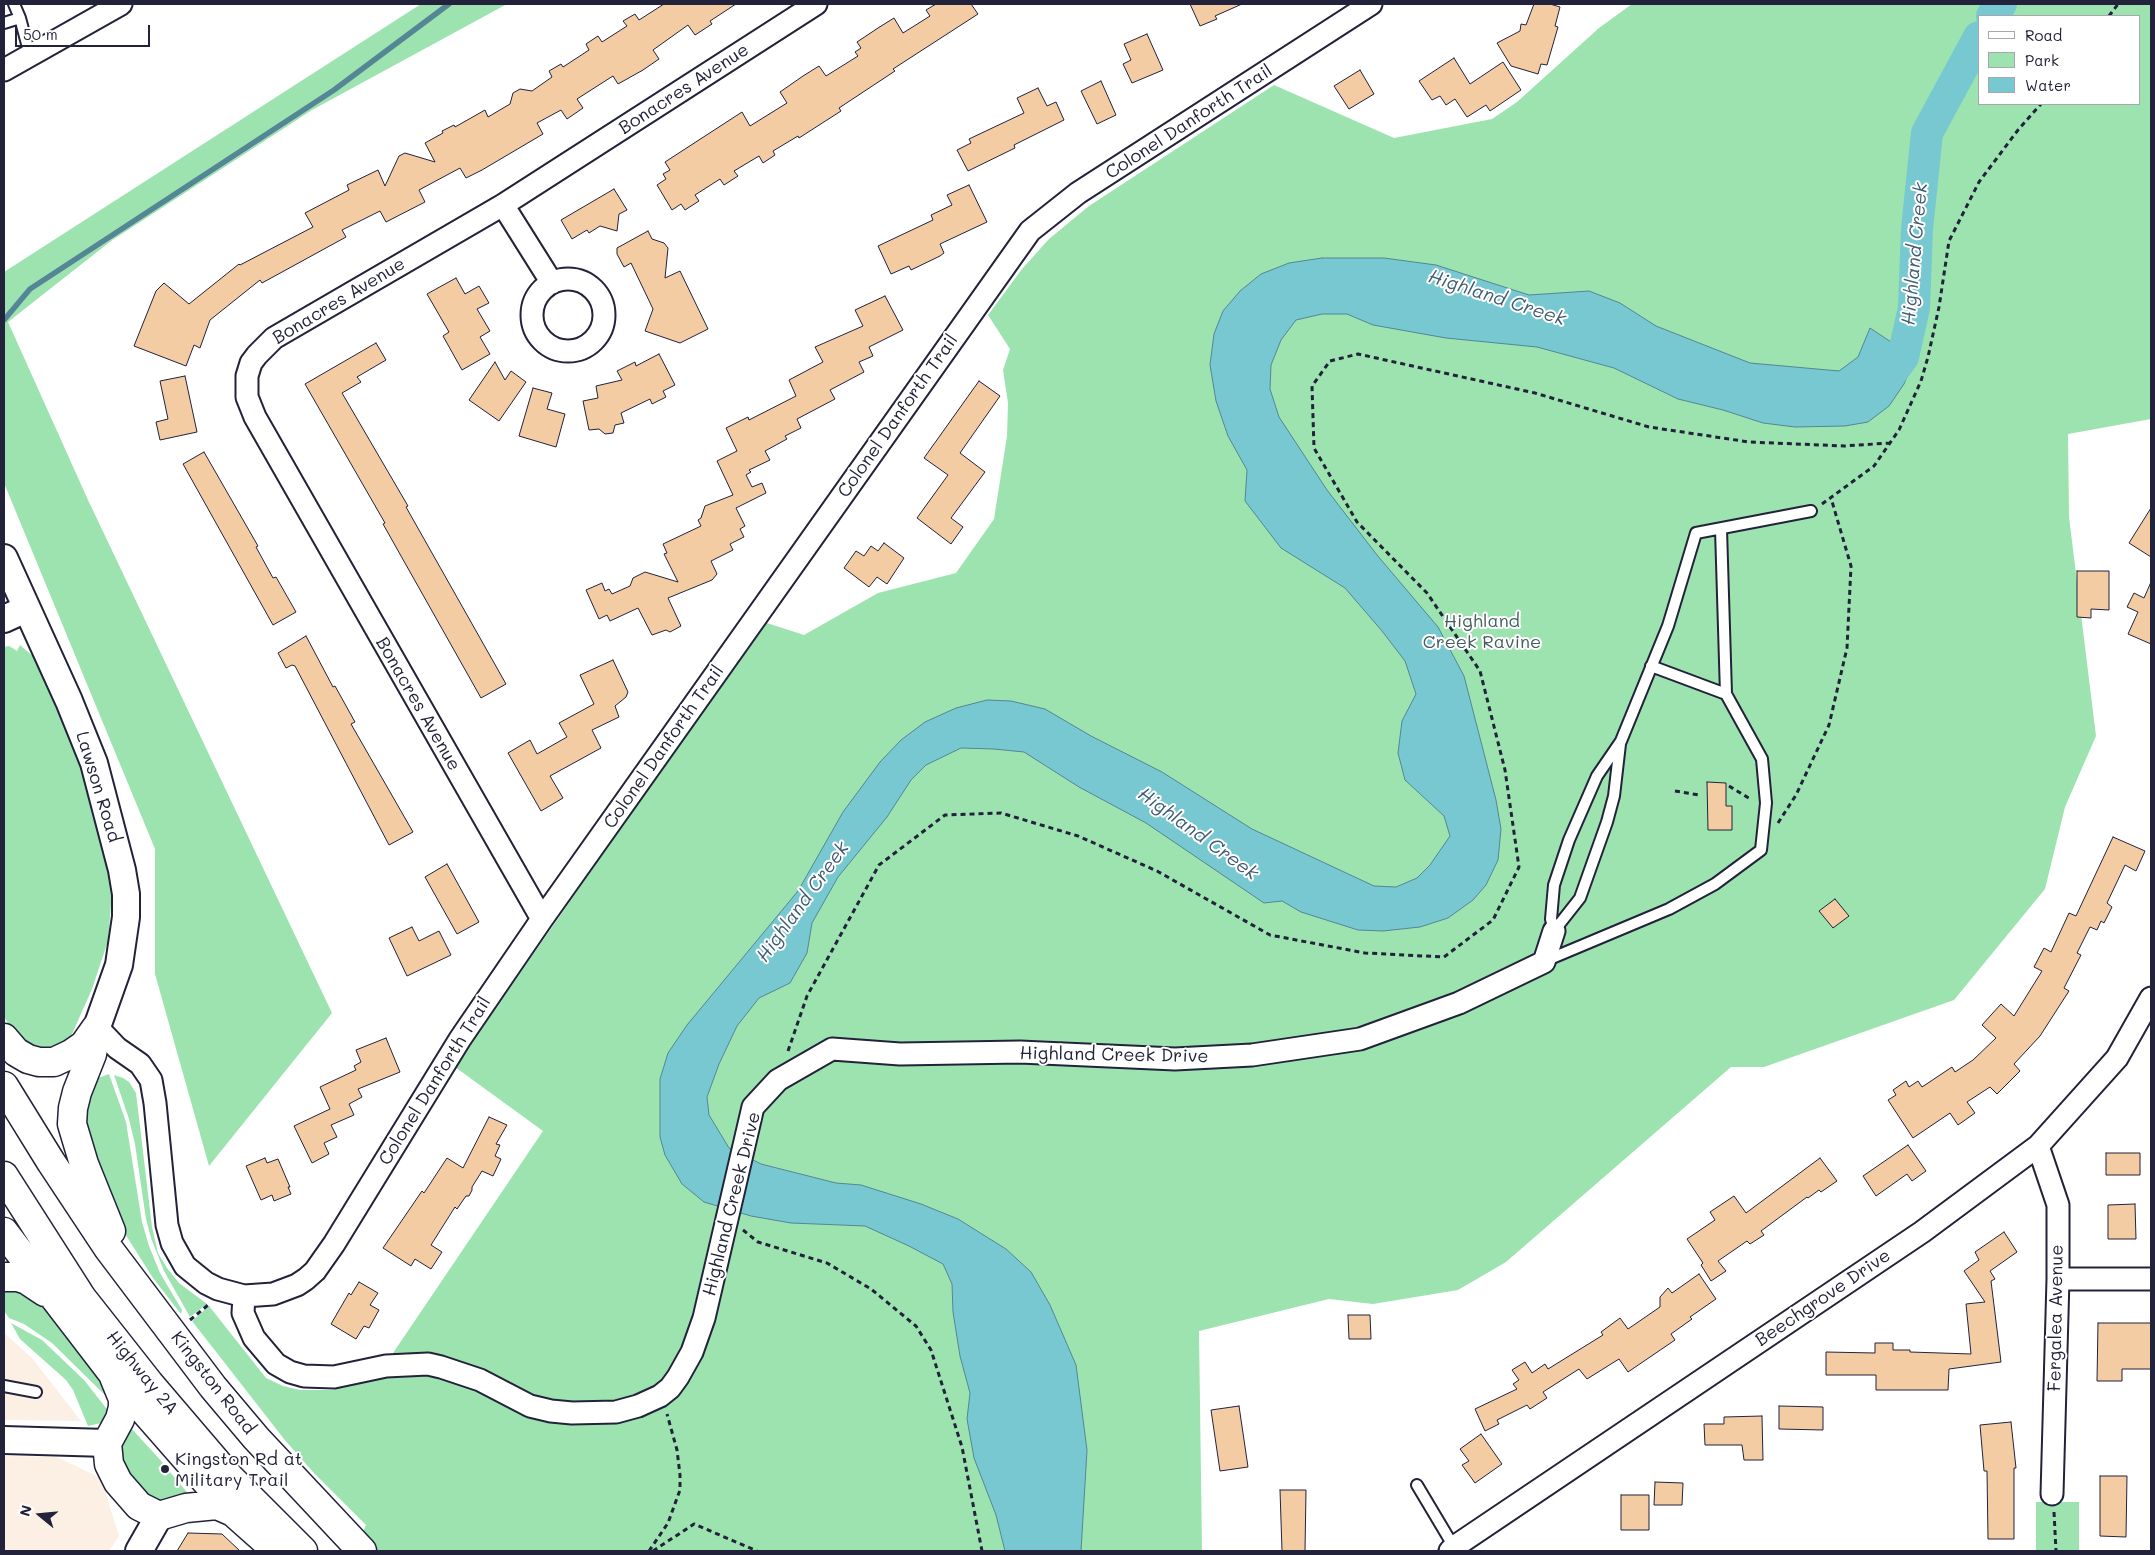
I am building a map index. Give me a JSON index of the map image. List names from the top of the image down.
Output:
{
  "streets": {
    "main road": ["Highway 2A", "Kingston Road"],
    "street": [
      "Bonacres Avenue",
      "Colonel Danforth Trail",
      "Lawson Road",
      "Highland Creek Drive",
      "Beechgrove Drive",
      "Fergalea Avenue"
    ]
  },
  "crossings": [
    ["Bonacres Avenue", "Colonel Danforth Trail"],
    ["Colonel Danforth Trail", "Lawson Road"],
    ["Colonel Danforth Trail", "Highland Creek Drive"],
    ["Beechgrove Drive", "Fergalea Avenue"]
  ],
  "water": ["Highland Creek"],
  "parks": ["Highland Creek Ravine"],
  "places": ["Kingston Rd at Military Trail"],
  "legend": ["Road", "Park", "Water"],
  "scale_bar": "50 m",
  "north": "left"
}
